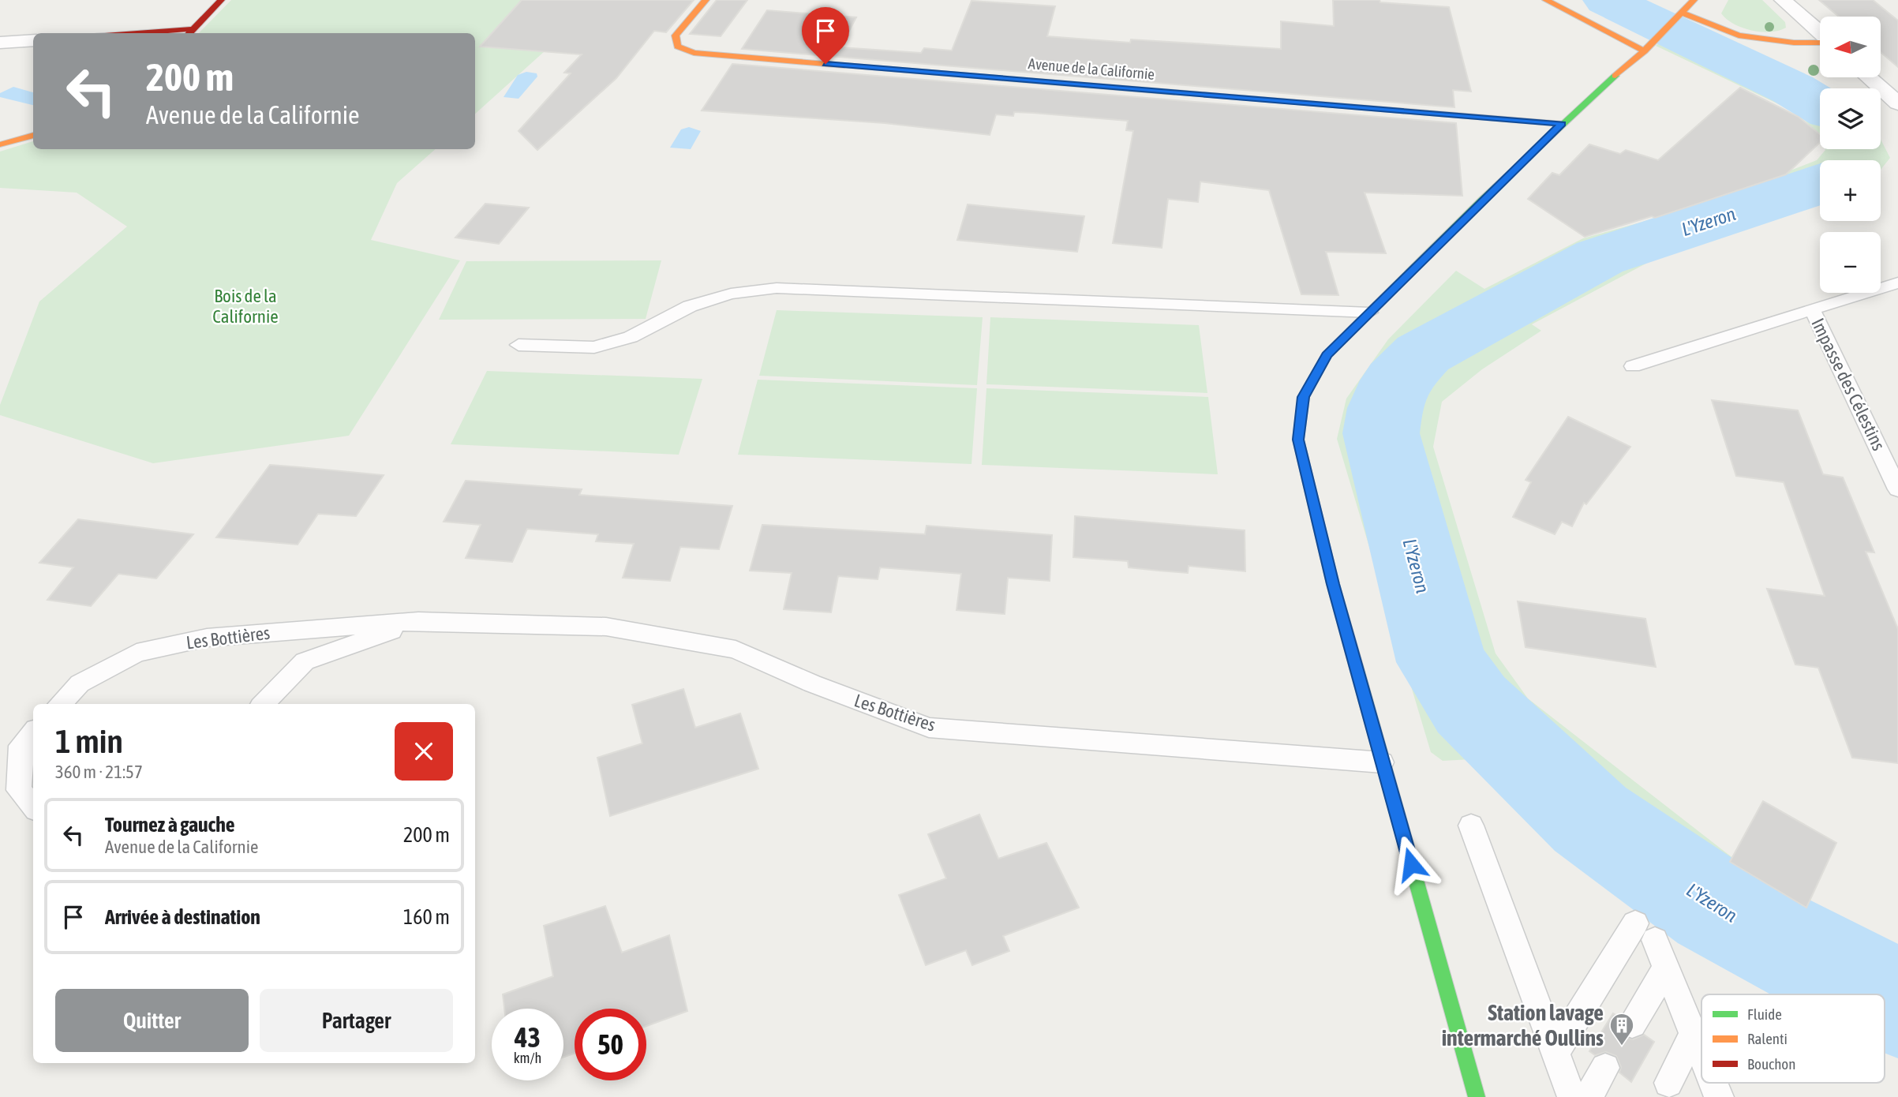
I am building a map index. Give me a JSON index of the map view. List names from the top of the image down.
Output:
{
  "streets": {
    "street": ["Avenue de la Californie"],
    "lane": ["Impasse des Célestins", "Les Bottières"]
  },
  "water": ["L'Yzeron"],
  "parks": ["Bois de la Californie"],
  "places": {
    "building": ["Station lavage intermarché Oullins"]
  },
  "legend": ["Fluide", "Ralenti", "Bouchon"],
  "north": "left",
  "page": {
    "map_buttons": ["+", "−"],
    "turn": ["200 m", "Avenue de la Californie"],
    "heading": ["1 min", "360 m · 21:57"],
    "list": [
      {
        "name": "Tournez à gauche",
        "note": "Avenue de la Californie",
        "value": "200 m"
      },
      {
        "name": "Arrivée à destination",
        "value": "160 m"
      }
    ],
    "buttons": ["Quitter", "Partager"],
    "speed": "43 km/h",
    "limit": "50"
  }
}
